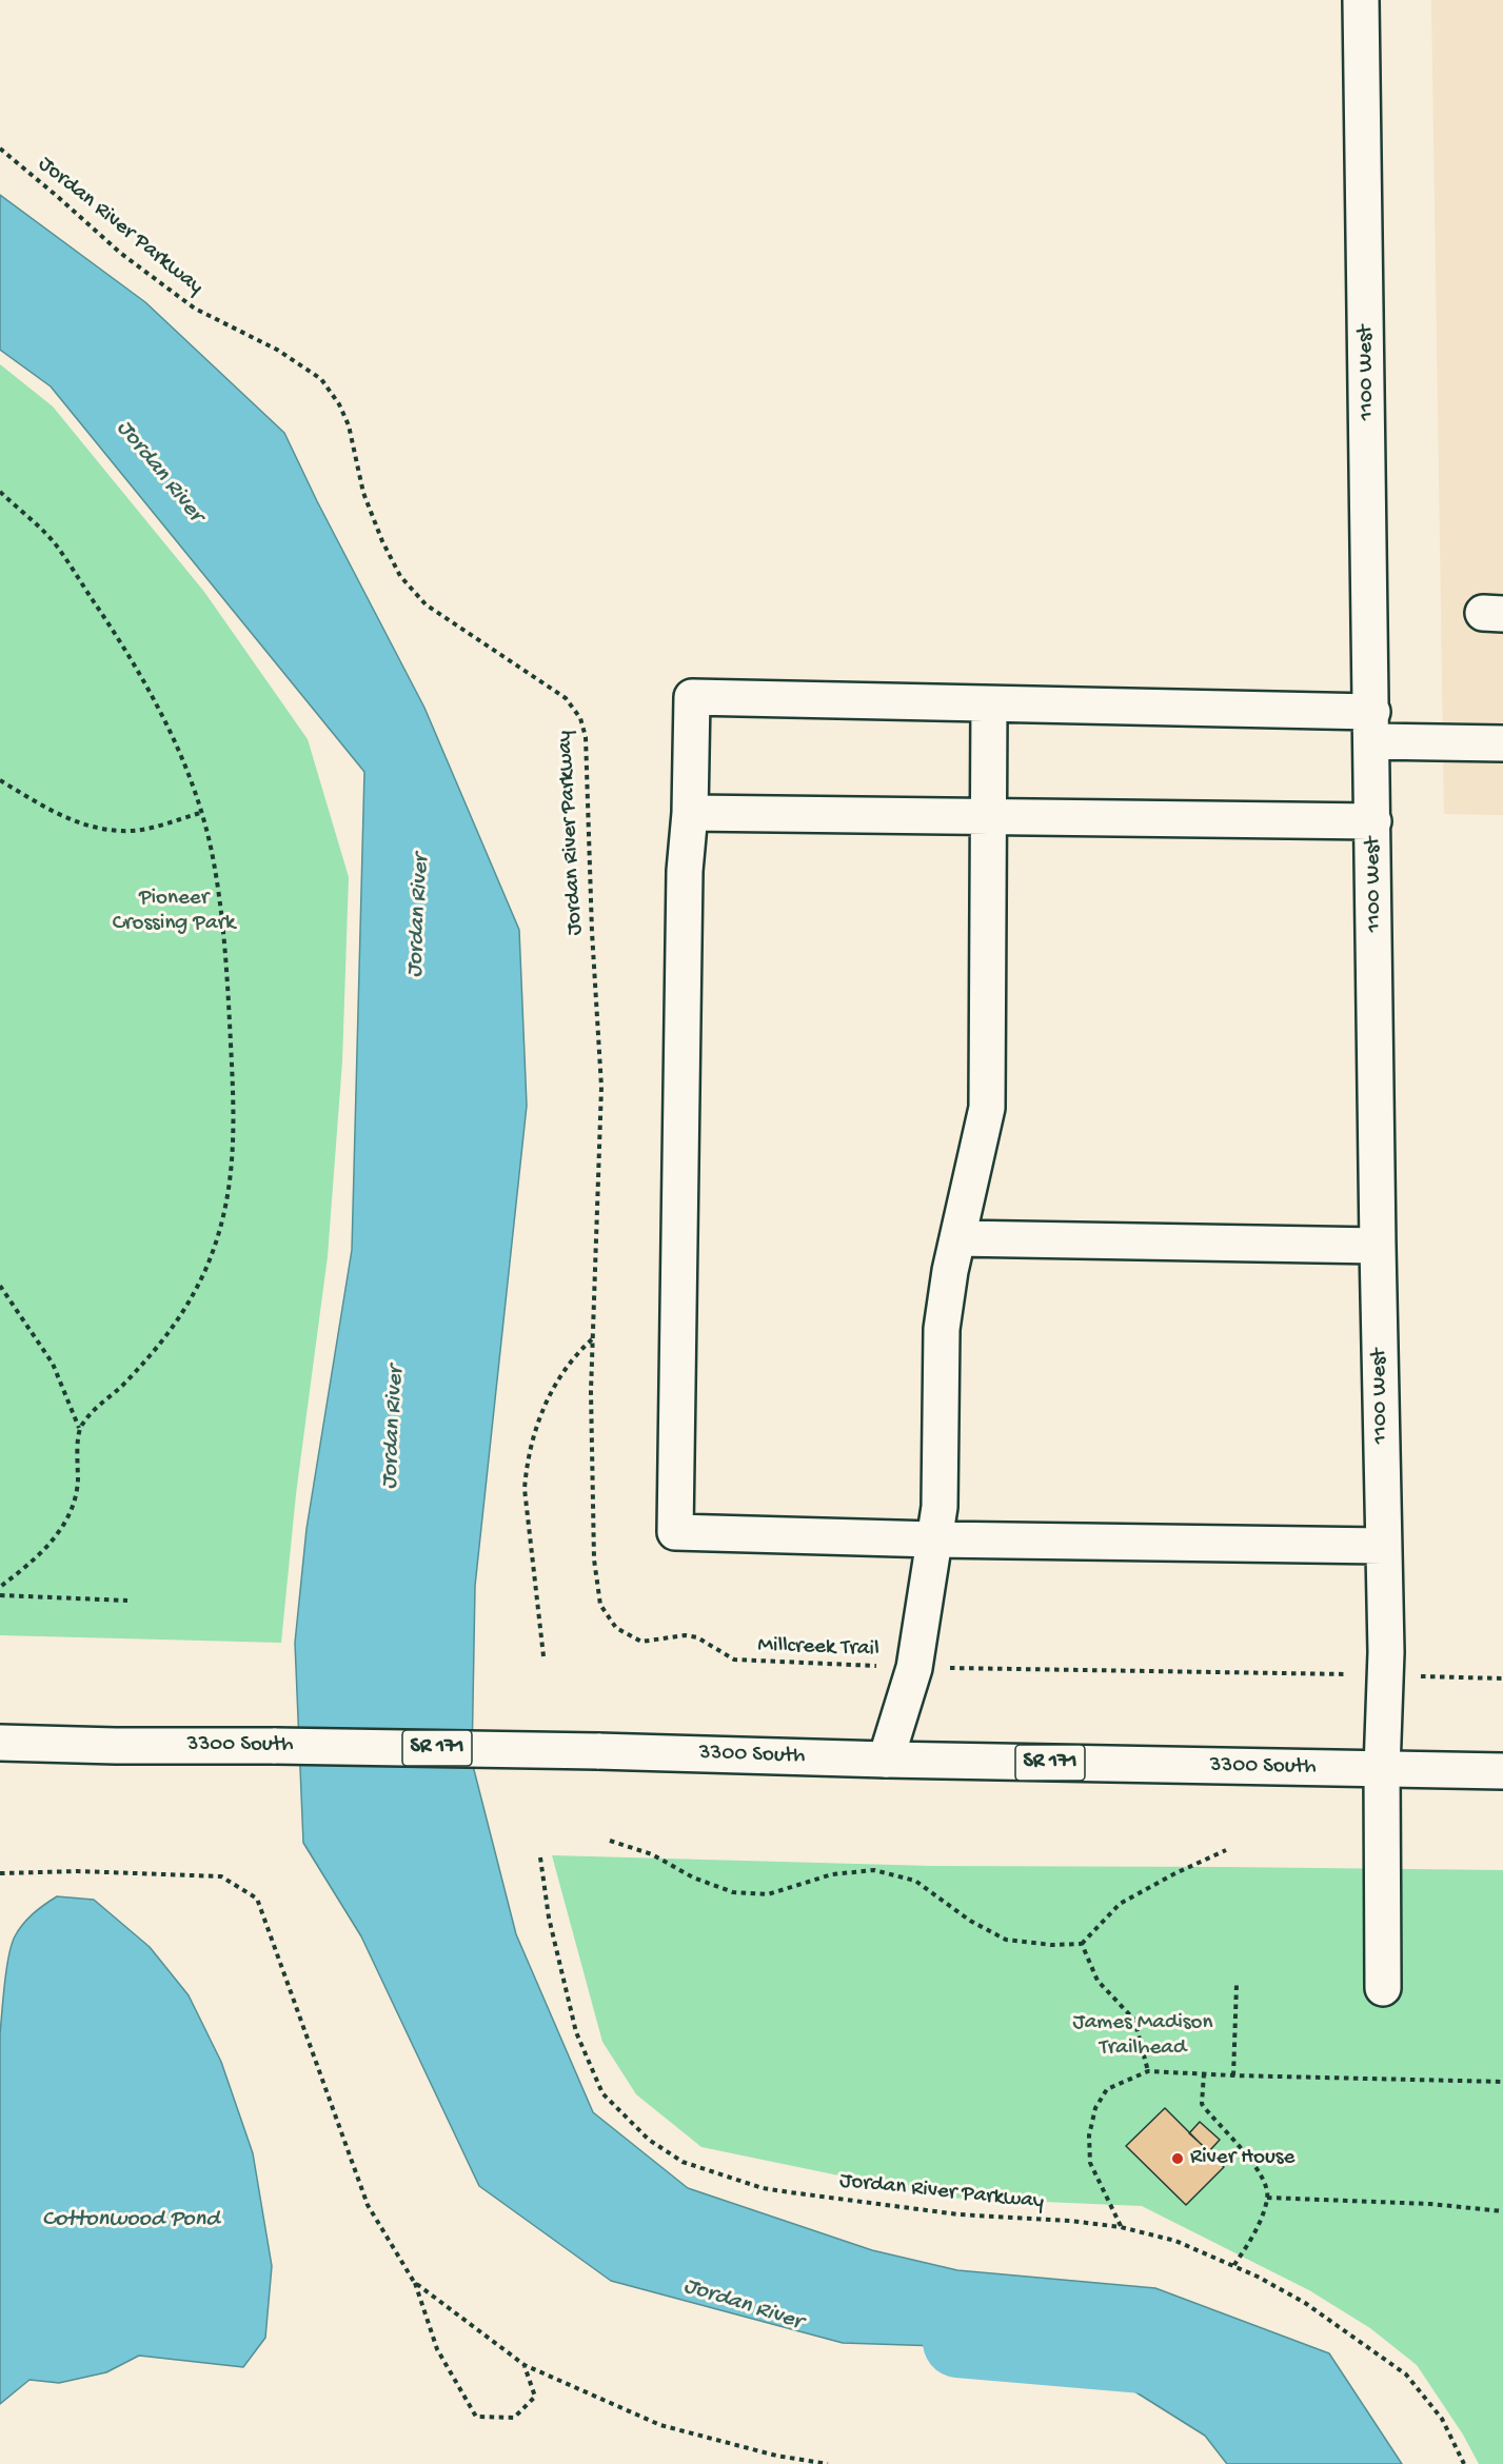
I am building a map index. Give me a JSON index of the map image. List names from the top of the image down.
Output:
{
  "streets": {
    "street": ["1100 West", "3300 South", "SR 171"],
    "path": ["Jordan River Parkway", "Millcreek Trail"]
  },
  "crossings": [
    ["Jordan River Parkway", "Millcreek Trail"],
    ["1100 West", "3300 South"]
  ],
  "water": ["Jordan River", "Cottonwood Pond"],
  "parks": ["Pioneer Crossing Park", "James Madison Trailhead"],
  "places": ["River House"]
}
